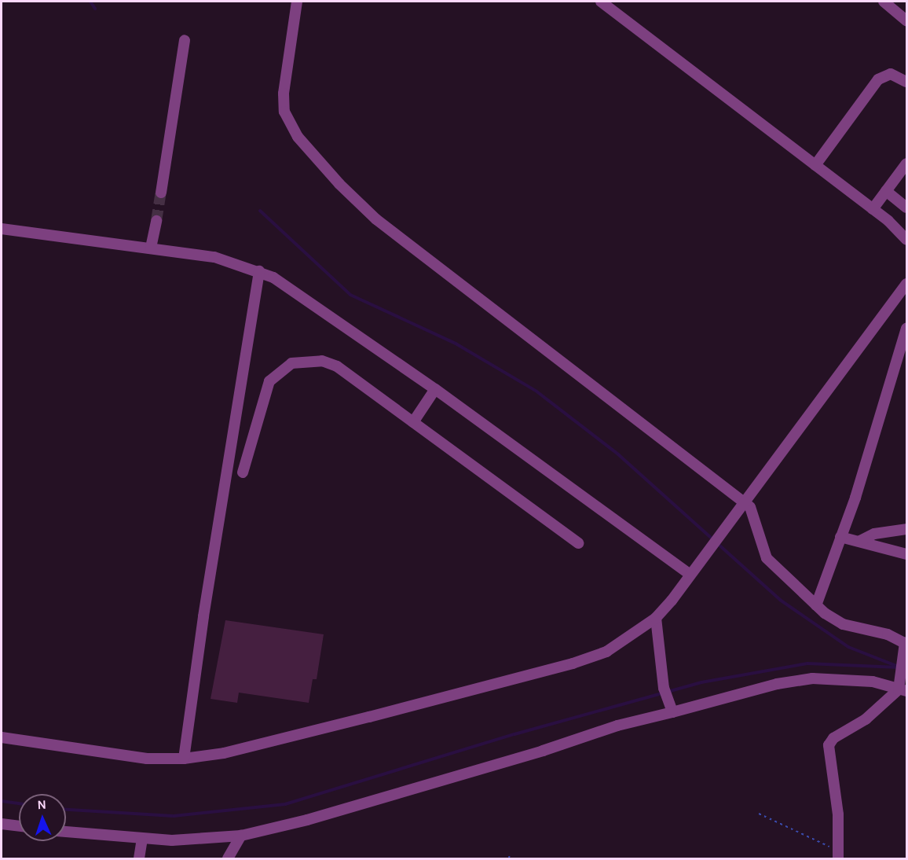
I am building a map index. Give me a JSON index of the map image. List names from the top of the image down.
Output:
{
  "north": "top"
}
